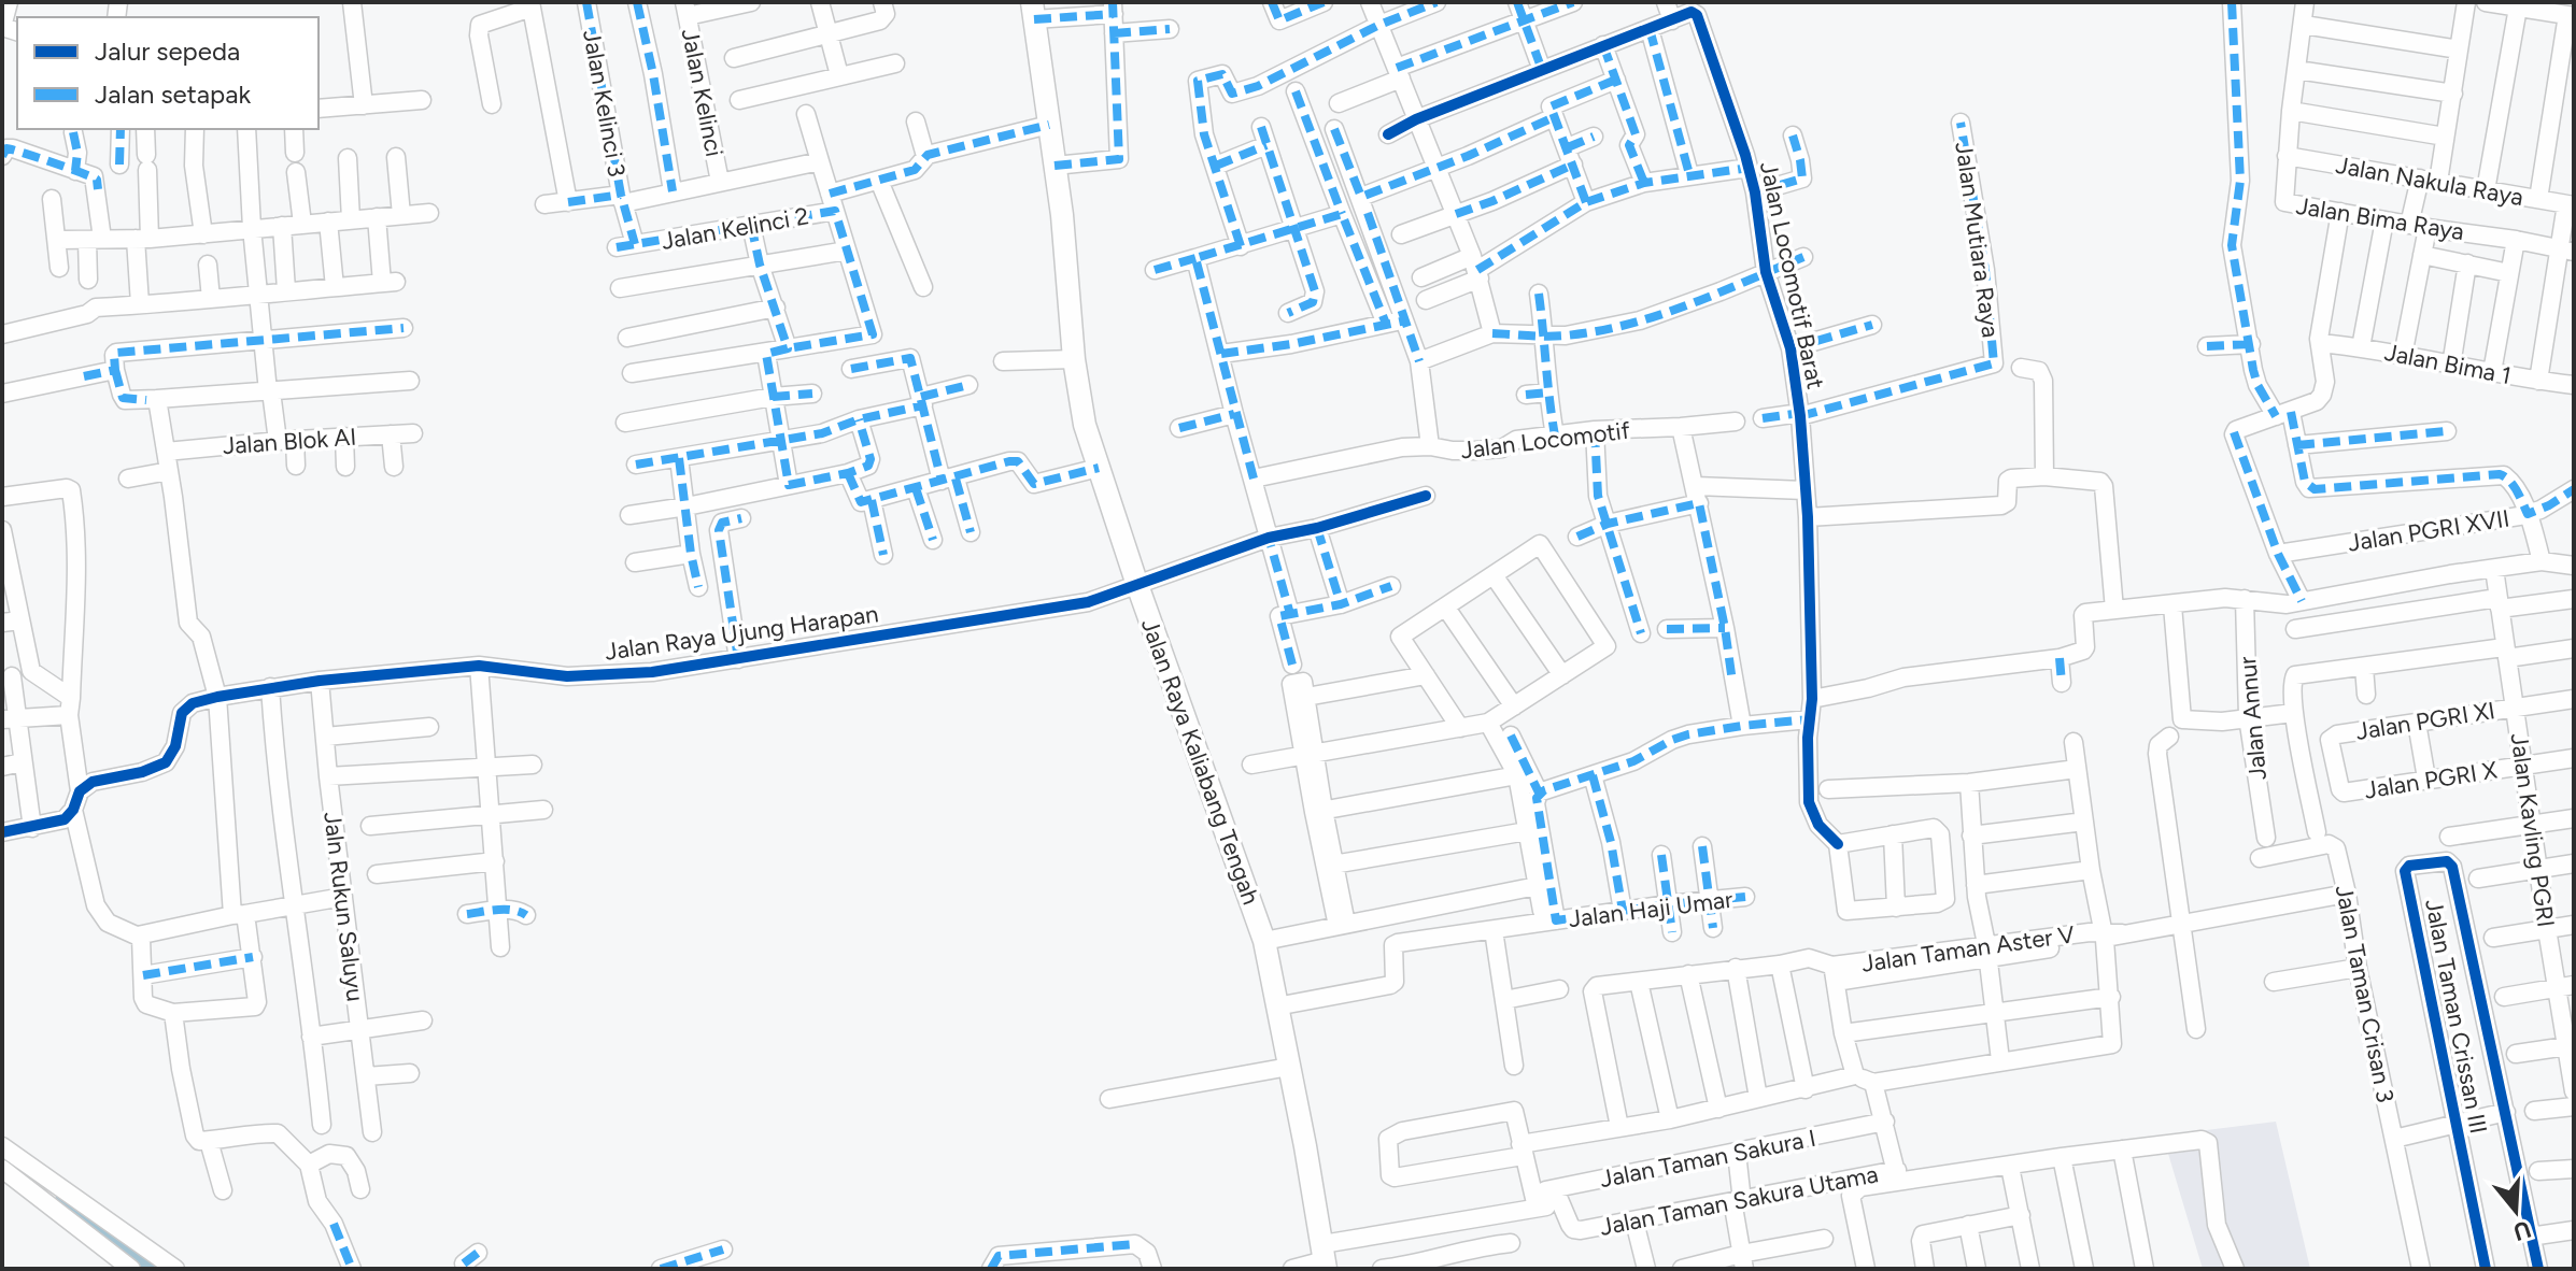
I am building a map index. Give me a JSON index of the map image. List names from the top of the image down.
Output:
{
  "streets": {
    "main road": ["Jalan Raya Kaliabang Tengah"],
    "street": [
      "Jalan Kelinci",
      "Jalan Kelinci 3",
      "Jalan Nakula Raya",
      "Jalan Bima Raya",
      "Jalan Kelinci 2",
      "Jalan Mutiara Raya",
      "Jalan Locomotif Barat",
      "Jalan Bima 1",
      "Jalan Locomotif",
      "Jalan Blok AI",
      "Jalan PGRI XVII",
      "Jalan Raya Ujung Harapan",
      "Jalan Annur",
      "Jalan PGRI XI",
      "Jalan PGRI X",
      "Jalan Kavling PGRI",
      "Jaln Rukun Saluyu",
      "Jalan Haji Umar",
      "Jalan Taman Aster V",
      "Jalan Taman Crisan 3",
      "Jalan Taman Crissan III",
      "Jalan Taman Sakura I",
      "Jalan Taman Sakura Utama"
    ]
  },
  "crossings": [
    ["Jalan Kelinci 3", "Jalan Kelinci 2"],
    ["Jalan Nakula Raya", "Jalan Bima Raya"],
    ["Jalan Kelinci 2", "Jalan Raya Kaliabang Tengah"],
    ["Jalan Mutiara Raya", "Jalan Locomotif Barat"],
    ["Jalan Raya Ujung Harapan", "Jalan Raya Kaliabang Tengah"],
    ["Jalan Raya Ujung Harapan", "Jaln Rukun Saluyu"],
    ["Jalan PGRI XI", "Jalan PGRI X"],
    ["Jalan PGRI XI", "Jalan Kavling PGRI"],
    ["Jalan Raya Kaliabang Tengah", "Jalan Taman Sakura I"],
    ["Jalan PGRI X", "Jalan Kavling PGRI"],
    ["Jalan Taman Aster V", "Jalan Taman Crisan 3"],
    ["Jalan Taman Sakura I", "Jalan Taman Sakura Utama"]
  ],
  "legend": ["Jalur sepeda", "Jalan setapak"],
  "north": "bottom"
}
